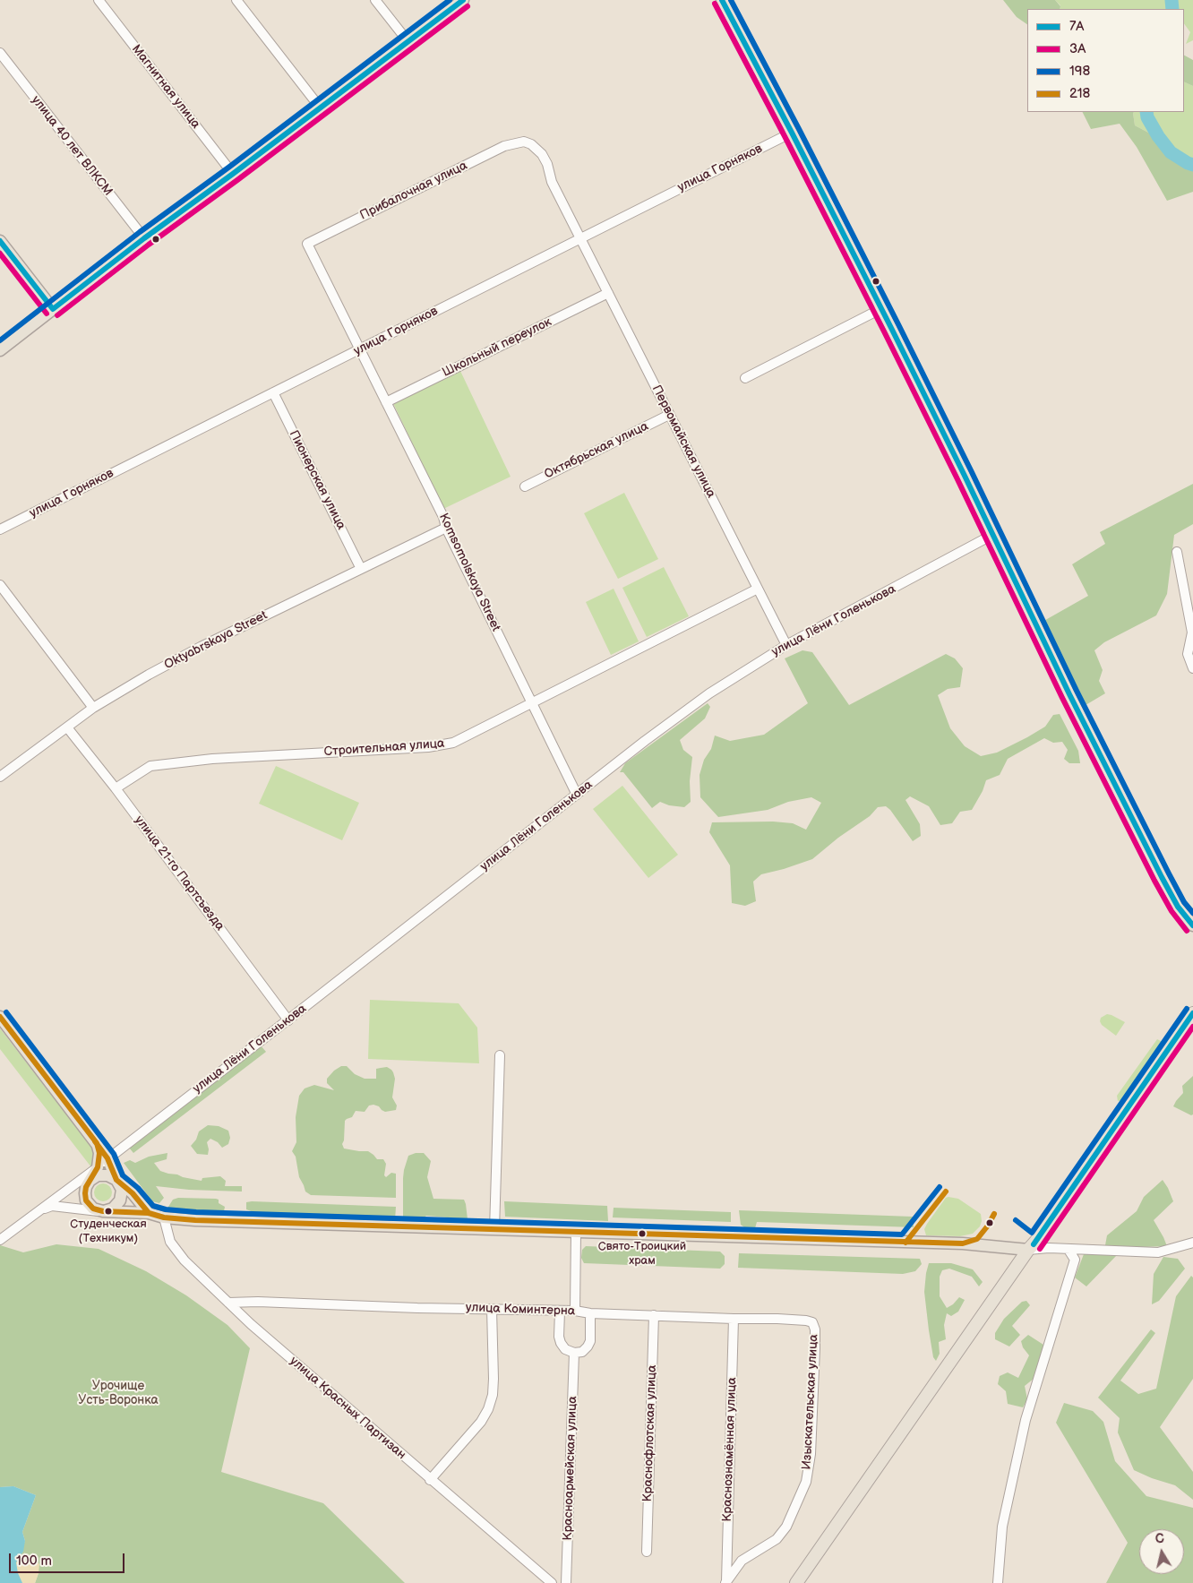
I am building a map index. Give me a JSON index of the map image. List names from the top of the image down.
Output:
{
  "streets": {
    "street": [
      "Магнитная улица",
      "улица 40 лет ВЛКСМ",
      "улица Горняков",
      "Прибалочная улица",
      "Школьный переулок",
      "Первомайская улица",
      "Октябрьская улица",
      "Пионерская улица",
      "Komsomolskaya Street",
      "улица Лёни Голенькова",
      "Oktyabrskaya Street",
      "Строительная улица",
      "улица 21-го Партсъезда",
      "улица Коминтерна",
      "Изыскательская улица",
      "улица Красных Партизан",
      "Краснофлотская улица",
      "Краснознамённая улица",
      "Красноармейская улица"
    ]
  },
  "crossings": [
    ["улица Горняков", "Прибалочная улица"],
    ["улица Горняков", "Первомайская улица"],
    ["улица Горняков", "Пионерская улица"],
    ["улица Горняков", "Komsomolskaya Street"],
    ["Прибалочная улица", "Первомайская улица"],
    ["Прибалочная улица", "Komsomolskaya Street"],
    ["Школьный переулок", "Первомайская улица"],
    ["Школьный переулок", "Komsomolskaya Street"],
    ["Первомайская улица", "Октябрьская улица"],
    ["Первомайская улица", "улица Лёни Голенькова"],
    ["Первомайская улица", "Строительная улица"],
    ["Пионерская улица", "Oktyabrskaya Street"],
    ["Komsomolskaya Street", "улица Лёни Голенькова"],
    ["Komsomolskaya Street", "Oktyabrskaya Street"],
    ["Komsomolskaya Street", "Строительная улица"],
    ["улица Лёни Голенькова", "улица 21-го Партсъезда"],
    ["Oktyabrskaya Street", "улица 21-го Партсъезда"],
    ["Строительная улица", "улица 21-го Партсъезда"],
    ["улица Коминтерна", "Изыскательская улица"],
    ["улица Коминтерна", "улица Красных Партизан"],
    ["улица Коминтерна", "Краснофлотская улица"],
    ["улица Коминтерна", "Краснознамённая улица"],
    ["улица Коминтерна", "Красноармейская улица"],
    ["Изыскательская улица", "Краснознамённая улица"]
  ],
  "parks": ["Урочище Усть-Воронка"],
  "places": ["Студенческая (Техникум)", "Свято-Троицкий храм"],
  "lines": [
    "transit line 7А",
    "transit line 198",
    "transit line 3А",
    "transit line 218"
  ],
  "legend": [
    "7А",
    "3А",
    "198",
    "218"
  ],
  "scale_bar": "100 m",
  "north": "top"
}
